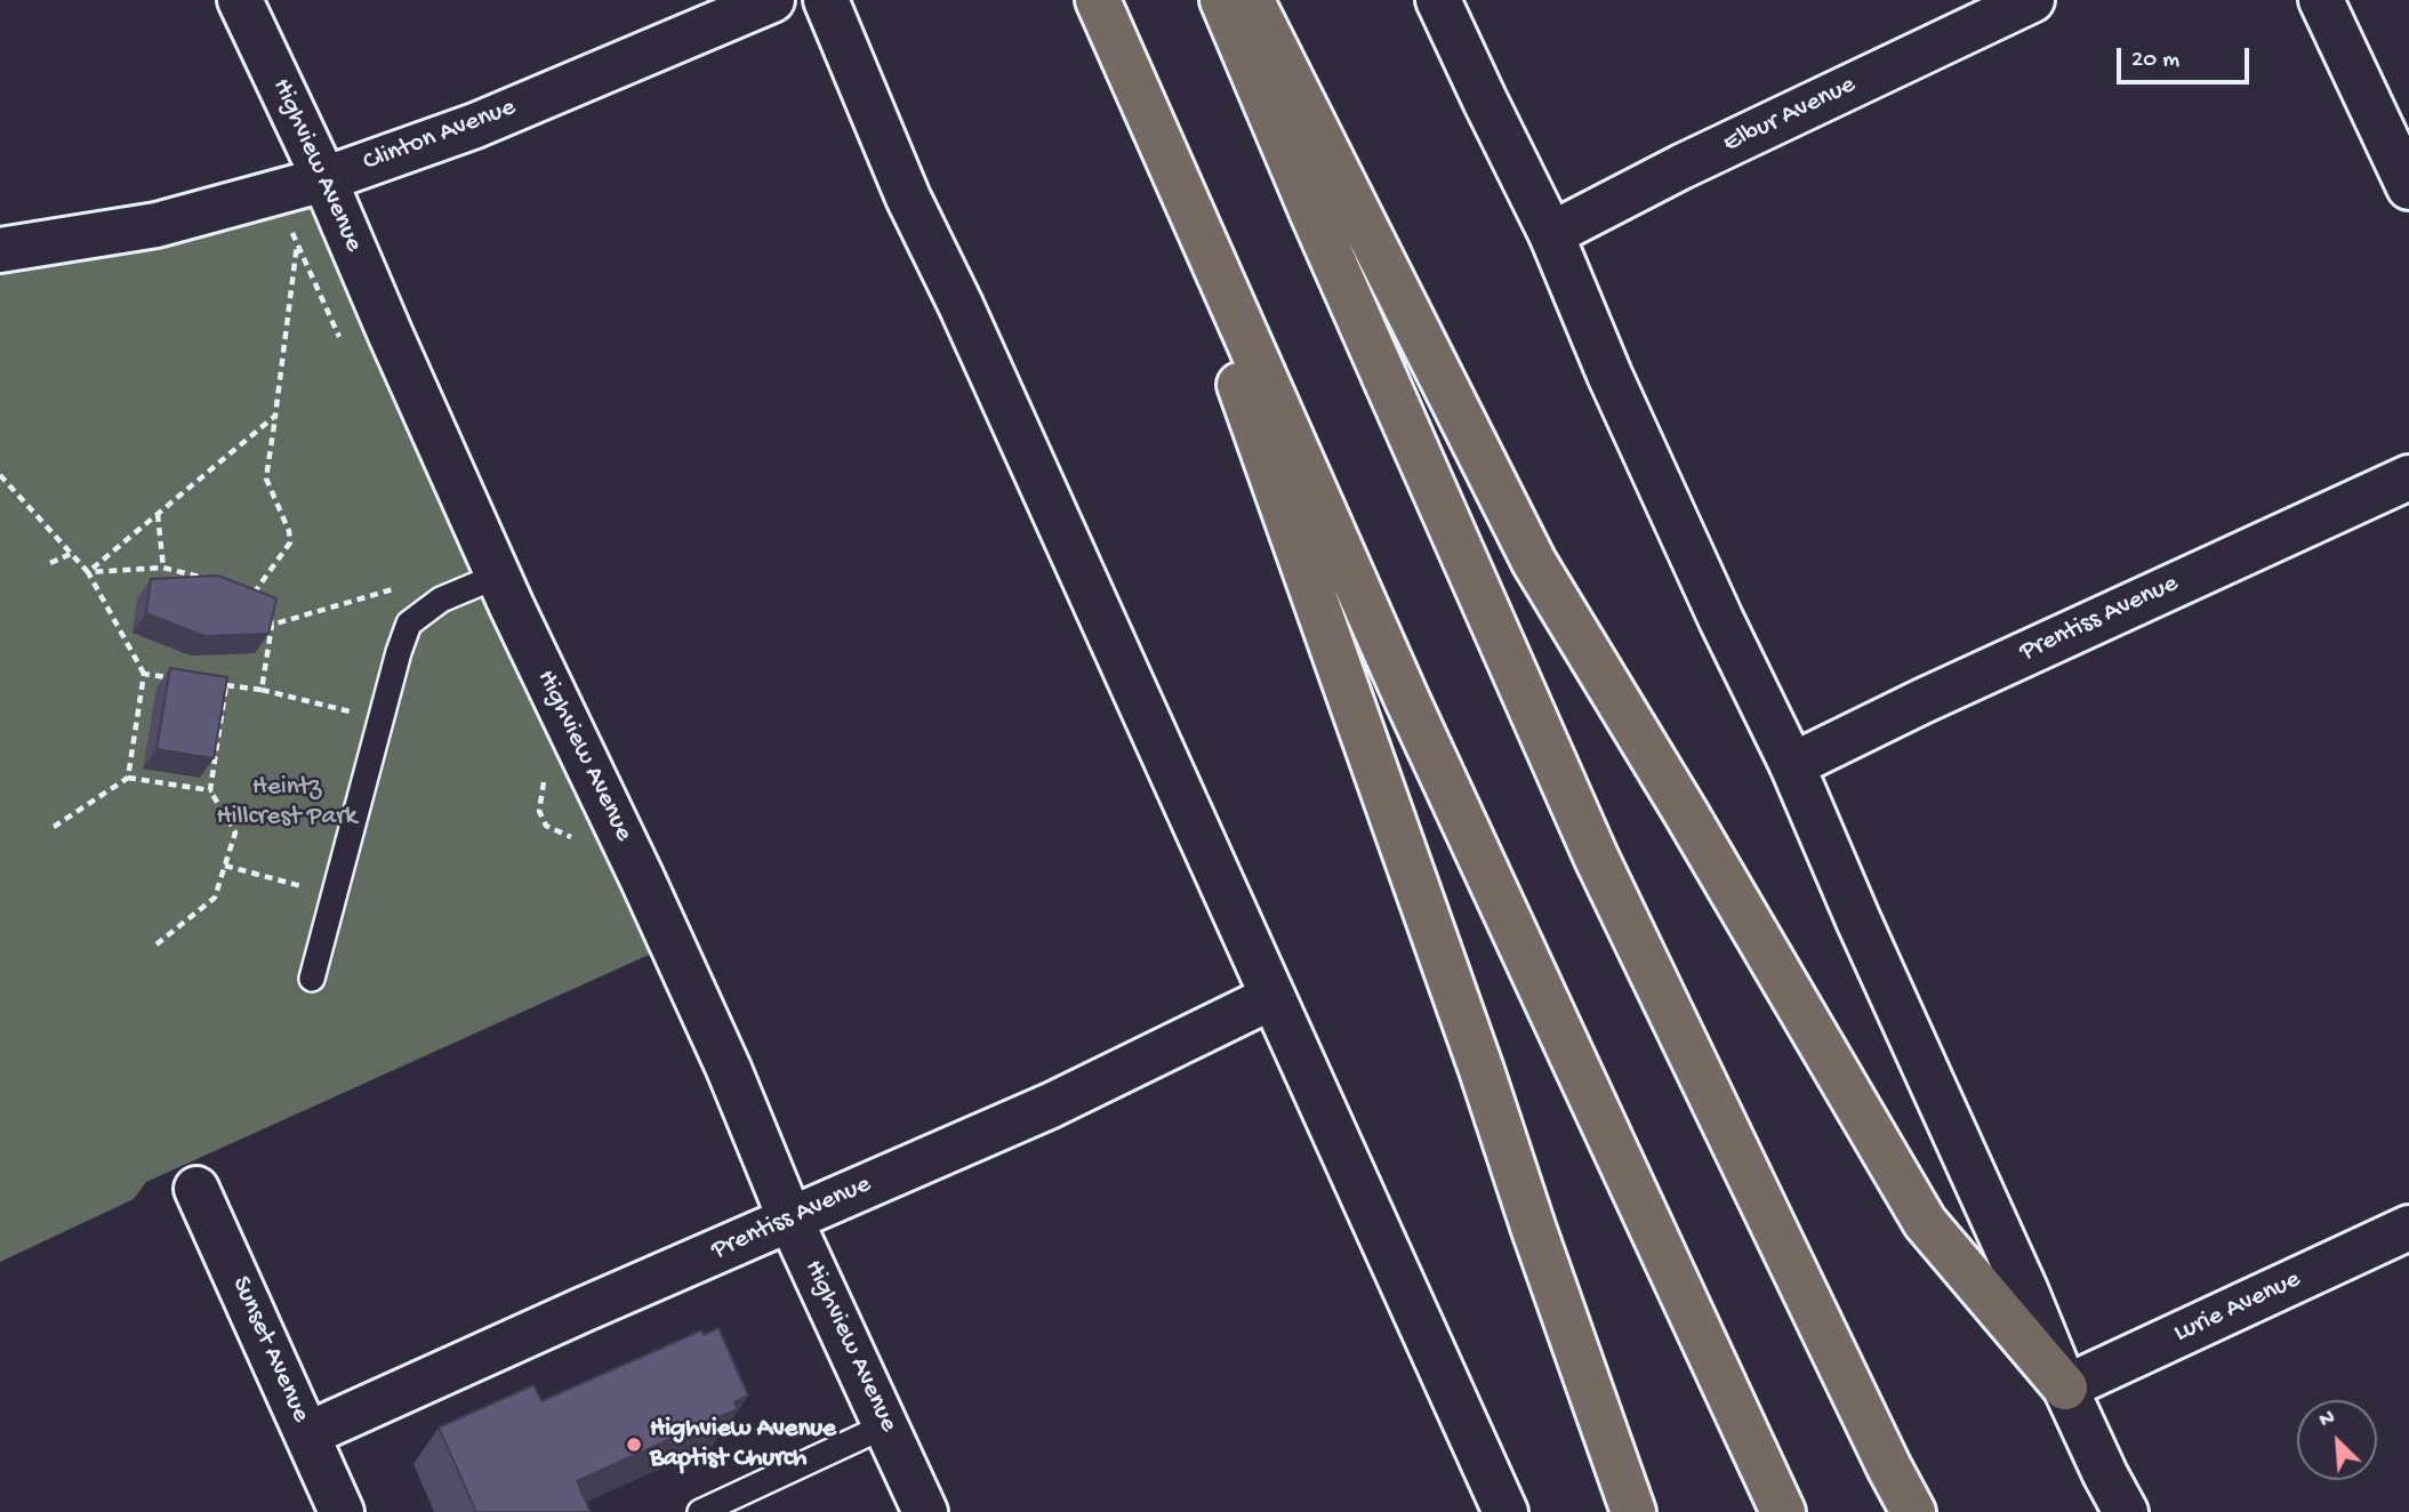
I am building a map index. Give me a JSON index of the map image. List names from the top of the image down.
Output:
{
  "streets": {
    "street": [
      "Elbur Avenue",
      "Clinton Avenue",
      "Highview Avenue",
      "Prentiss Avenue",
      "Lurie Avenue",
      "Sunset Avenue"
    ]
  },
  "crossings": [
    ["Clinton Avenue", "Highview Avenue"],
    ["Highview Avenue", "Prentiss Avenue"],
    ["Prentiss Avenue", "Sunset Avenue"]
  ],
  "parks": ["Heintz Hillcrest Park"],
  "places": ["Highview Avenue Baptist Church"],
  "scale_bar": "20 m",
  "north": "top left"
}
